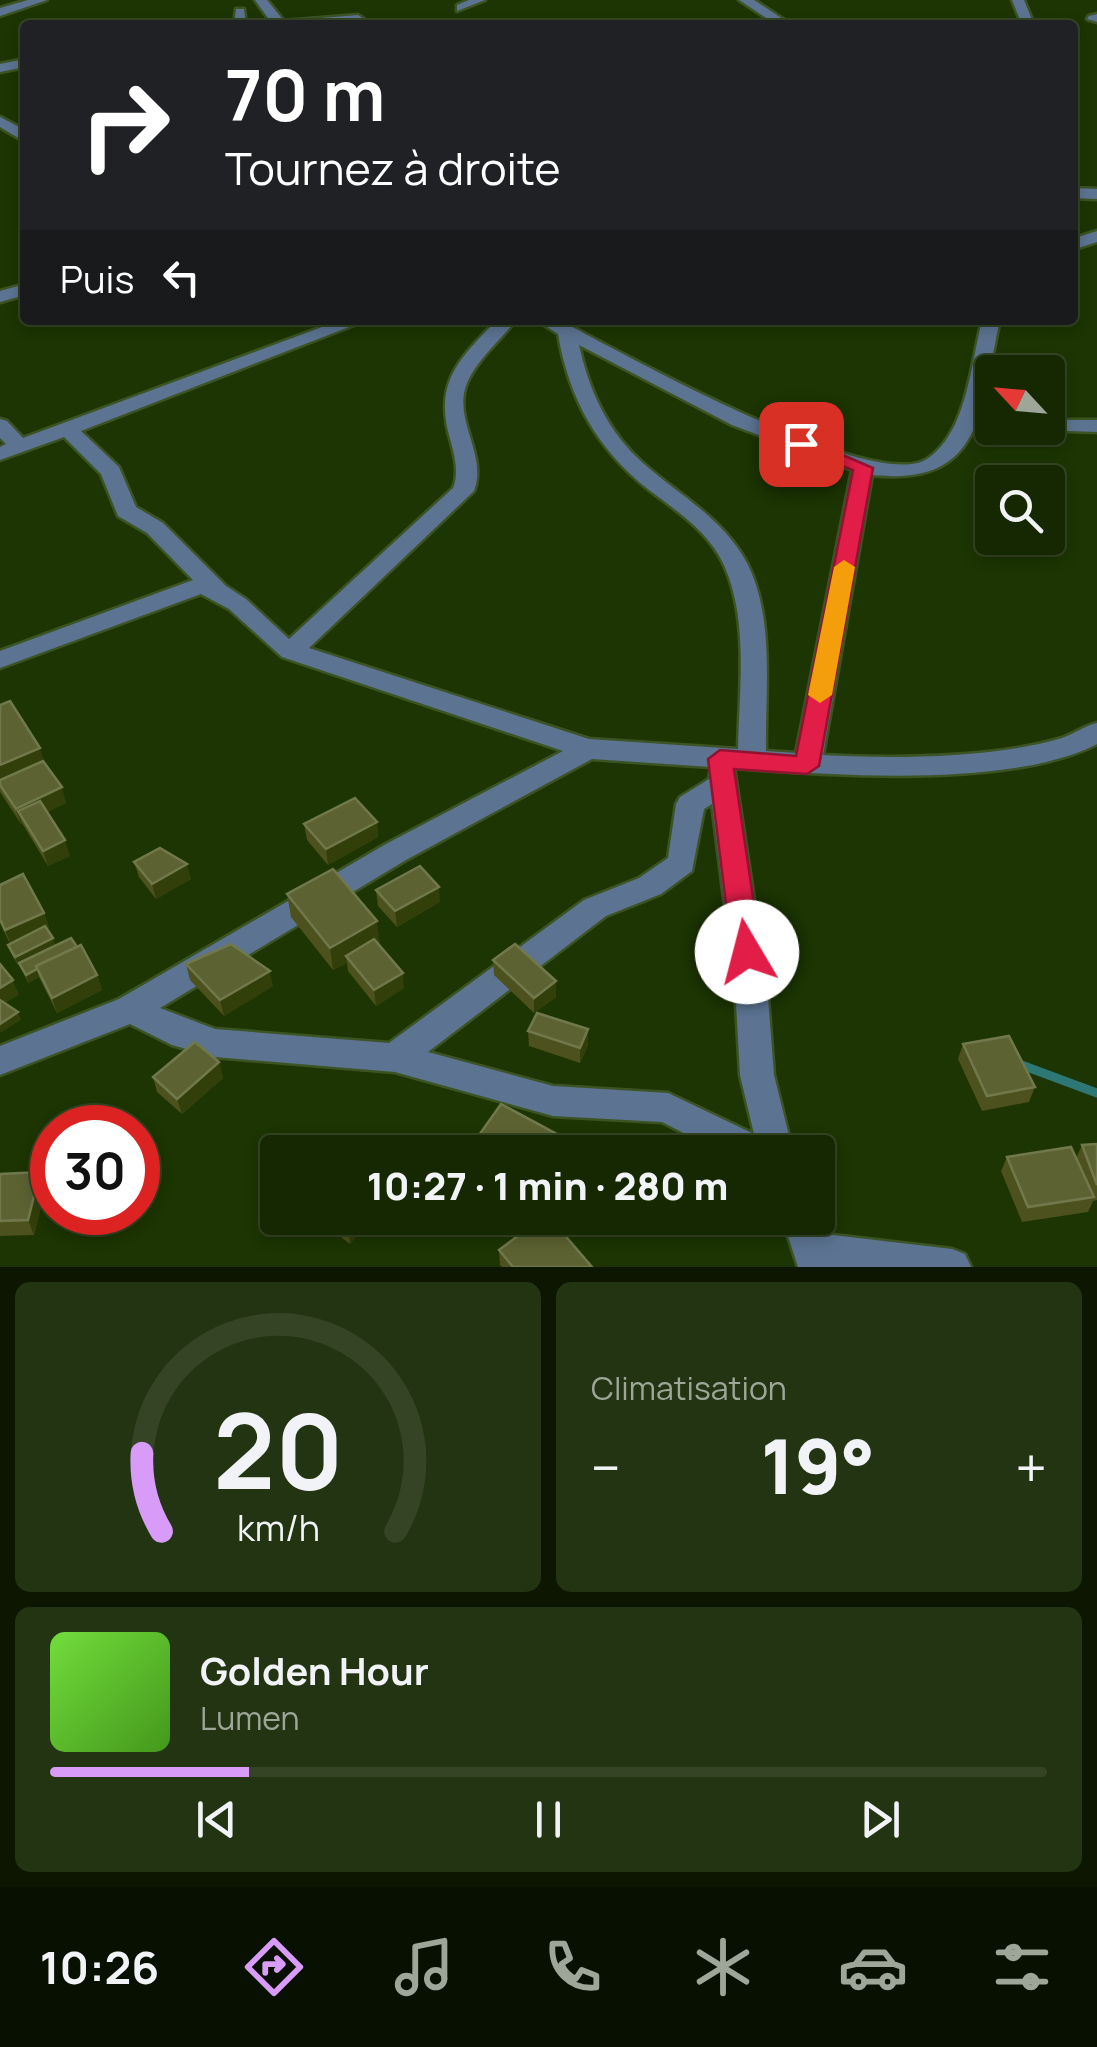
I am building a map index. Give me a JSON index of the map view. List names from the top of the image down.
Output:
{
  "north": "top left",
  "page": {
    "turn": ["70 m", "Tournez à droite"],
    "then": "Puis",
    "limit": "30",
    "trip": "10:27 · 1 min · 280 m",
    "tile": "Climatisation",
    "heat": ["−", "19°", "+"],
    "song": ["Golden Hour", "Lumen"],
    "tabs": "10:26",
    "gauge": ["20", "km/h"]
  }
}
